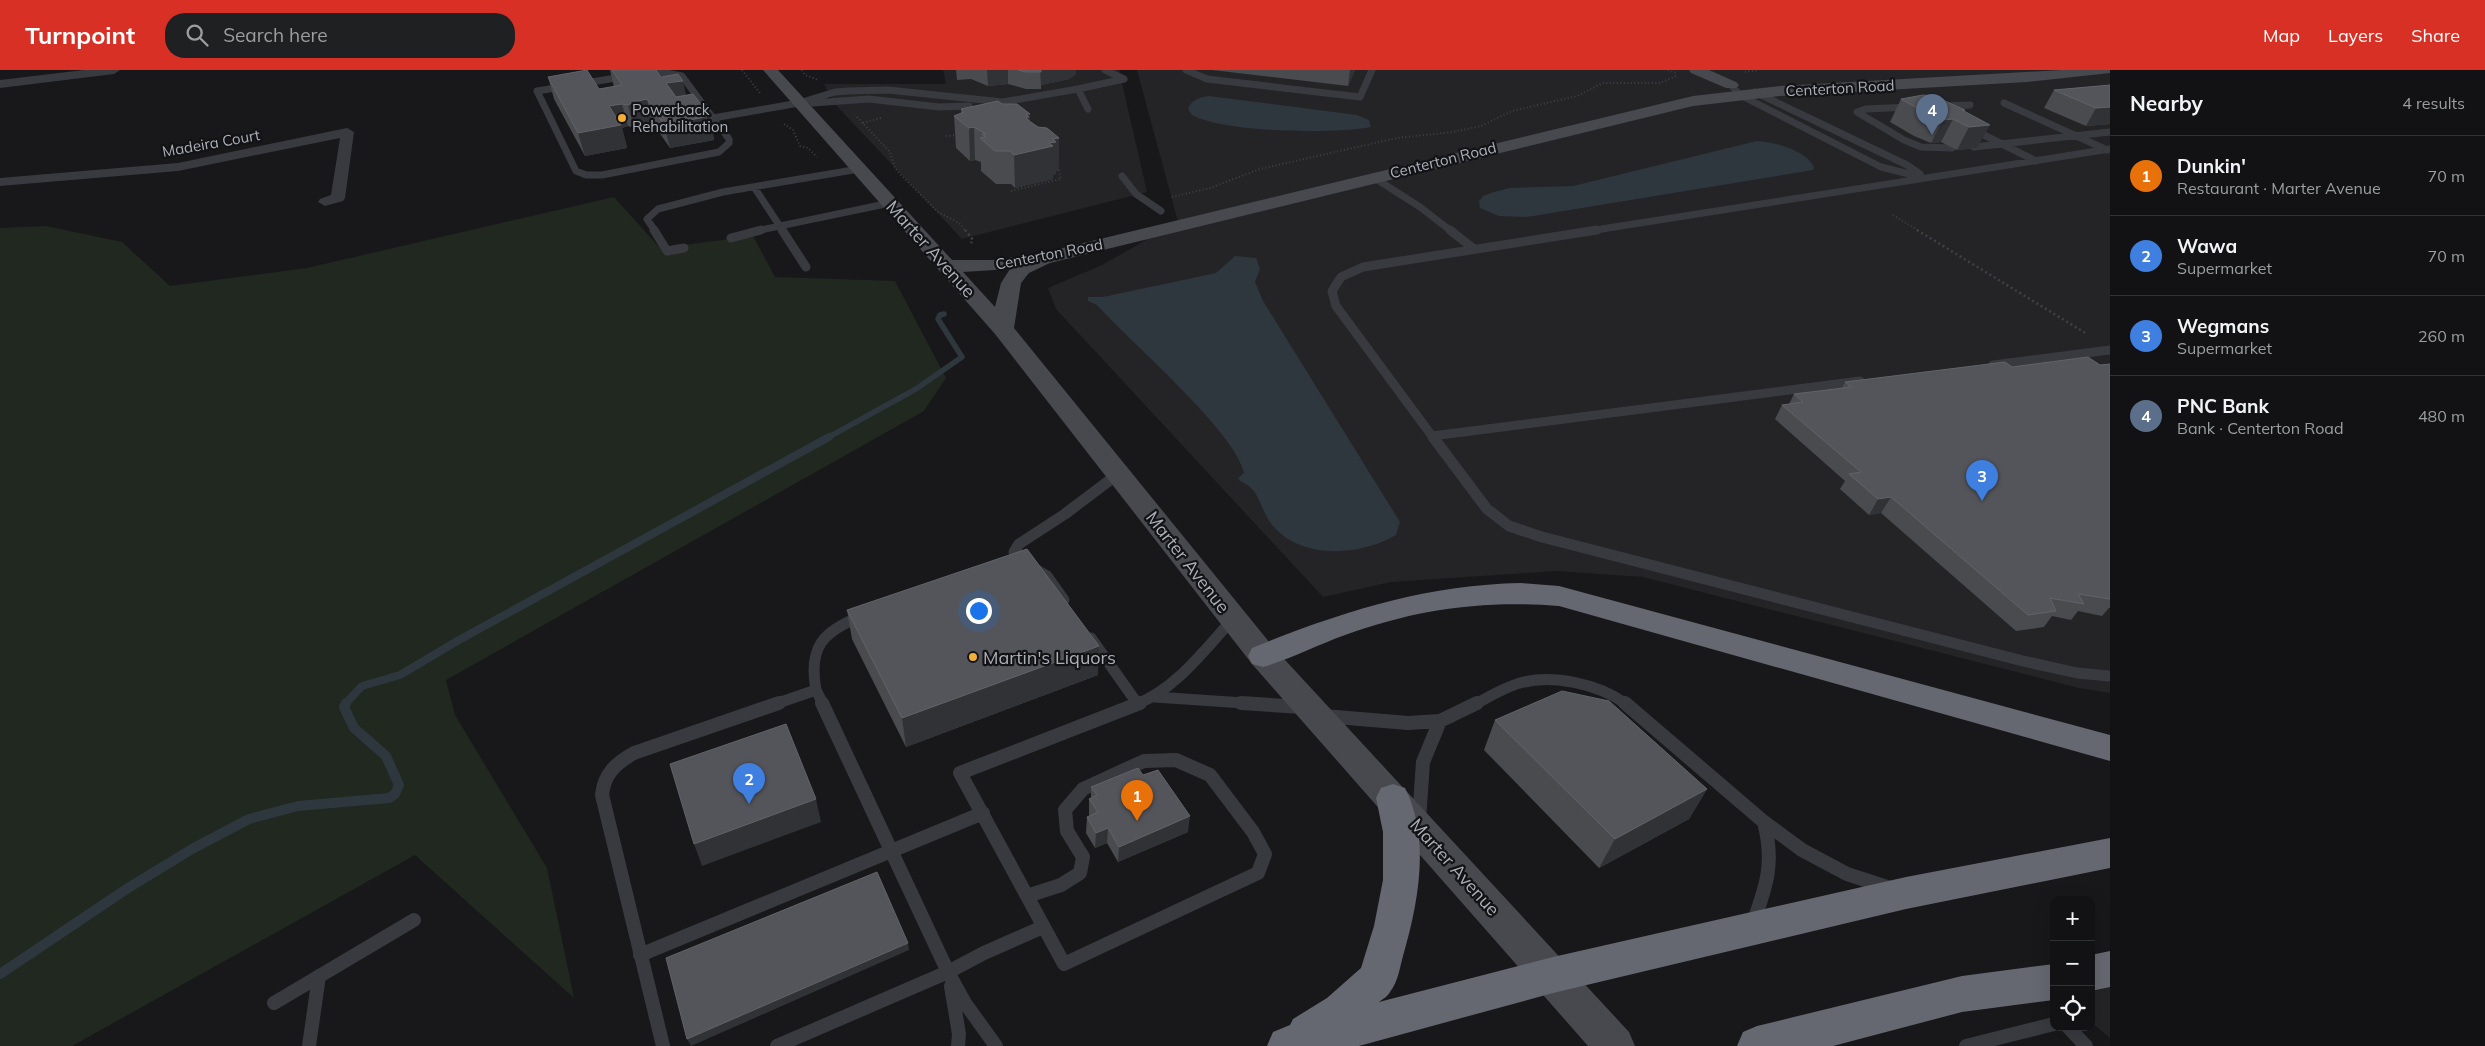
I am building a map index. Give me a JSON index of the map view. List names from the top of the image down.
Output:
{
  "streets": {
    "main road": ["Centerton Road", "Marter Avenue"],
    "street": ["Madeira Court"]
  },
  "crossings": [
    ["Centerton Road", "Marter Avenue"]
  ],
  "places": ["Powerback Rehabilitation", "Martin's Liquors"],
  "page": {
    "header": "Turnpoint",
    "search": "Search here",
    "nav": ["Map", "Layers", "Share"],
    "heading": ["Nearby", "4 results"],
    "pins": [
      "4",
      "3",
      "2",
      "1"
    ],
    "list": [
      {
        "mark": "1",
        "name": "Dunkin'",
        "note": "Restaurant · Marter Avenue",
        "value": "70 m"
      },
      {
        "mark": "2",
        "name": "Wawa",
        "note": "Supermarket",
        "value": "70 m"
      },
      {
        "mark": "3",
        "name": "Wegmans",
        "note": "Supermarket",
        "value": "260 m"
      },
      {
        "mark": "4",
        "name": "PNC Bank",
        "note": "Bank · Centerton Road",
        "value": "480 m"
      }
    ],
    "map_buttons": ["+", "−"]
  }
}
